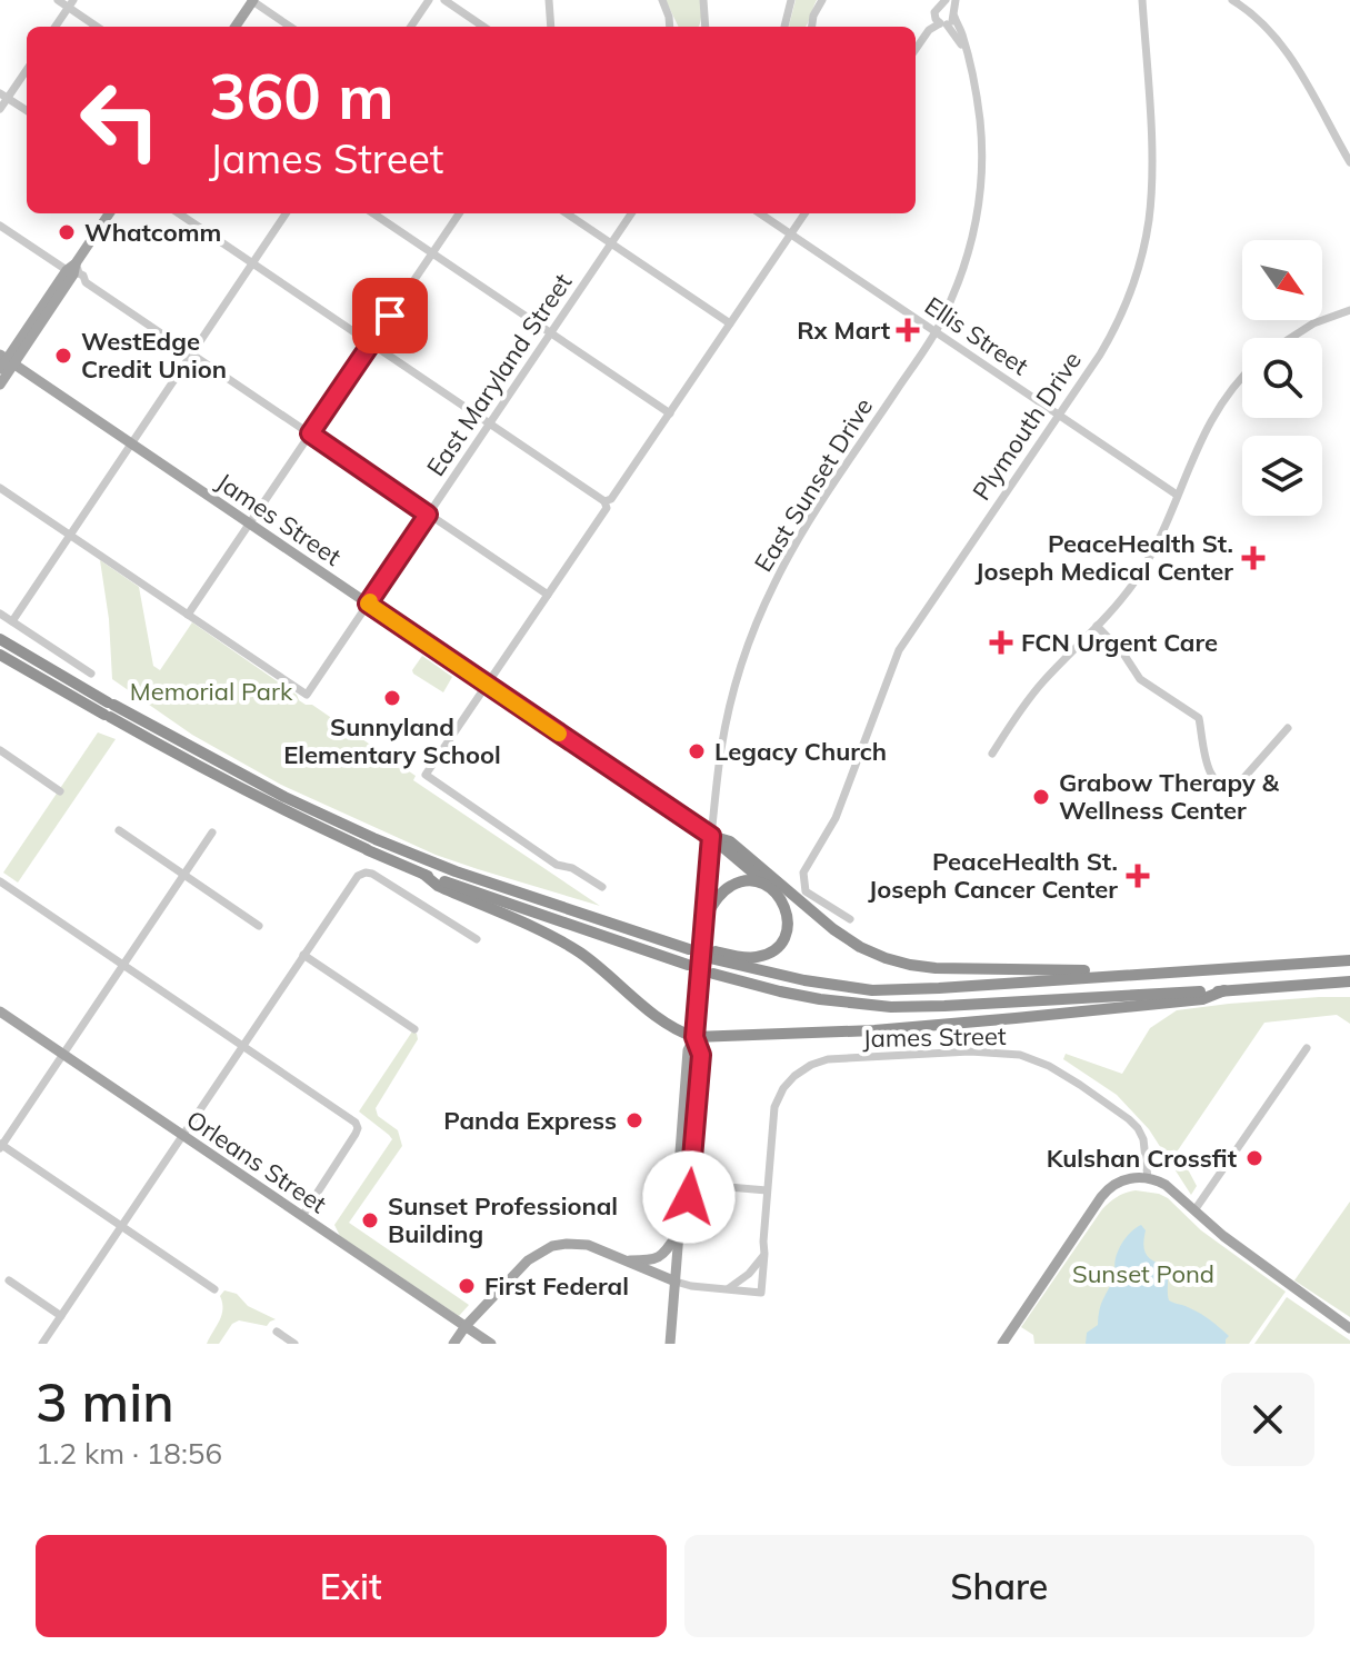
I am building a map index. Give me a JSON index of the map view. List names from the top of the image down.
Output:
{
  "streets": {
    "main road": ["East Sunset Drive", "James Street", "Orleans Street"],
    "street": ["Ellis Street", "East Maryland Street", "Plymouth Drive"]
  },
  "crossings": [
    ["Ellis Street", "Plymouth Drive"],
    ["Ellis Street", "East Sunset Drive"],
    ["East Maryland Street", "James Street"],
    ["East Sunset Drive", "James Street"]
  ],
  "parks": ["Memorial Park", "Sunset Pond"],
  "places": {
    "other": [
      "Whatcomm",
      "WestEdge Credit Union",
      "Sunnyland Elementary School",
      "Legacy Church",
      "Grabow Therapy & Wellness Center",
      "Panda Express",
      "Kulshan Crossfit",
      "Sunset Professional Building",
      "First Federal"
    ],
    "health": [
      "Rx Mart",
      "PeaceHealth St. Joseph Medical Center",
      "FCN Urgent Care",
      "PeaceHealth St. Joseph Cancer Center"
    ]
  },
  "north": "bottom right",
  "page": {
    "turn": ["360 m", "James Street"],
    "heading": ["3 min", "1.2 km · 18:56"],
    "buttons": ["Exit", "Share"]
  }
}
